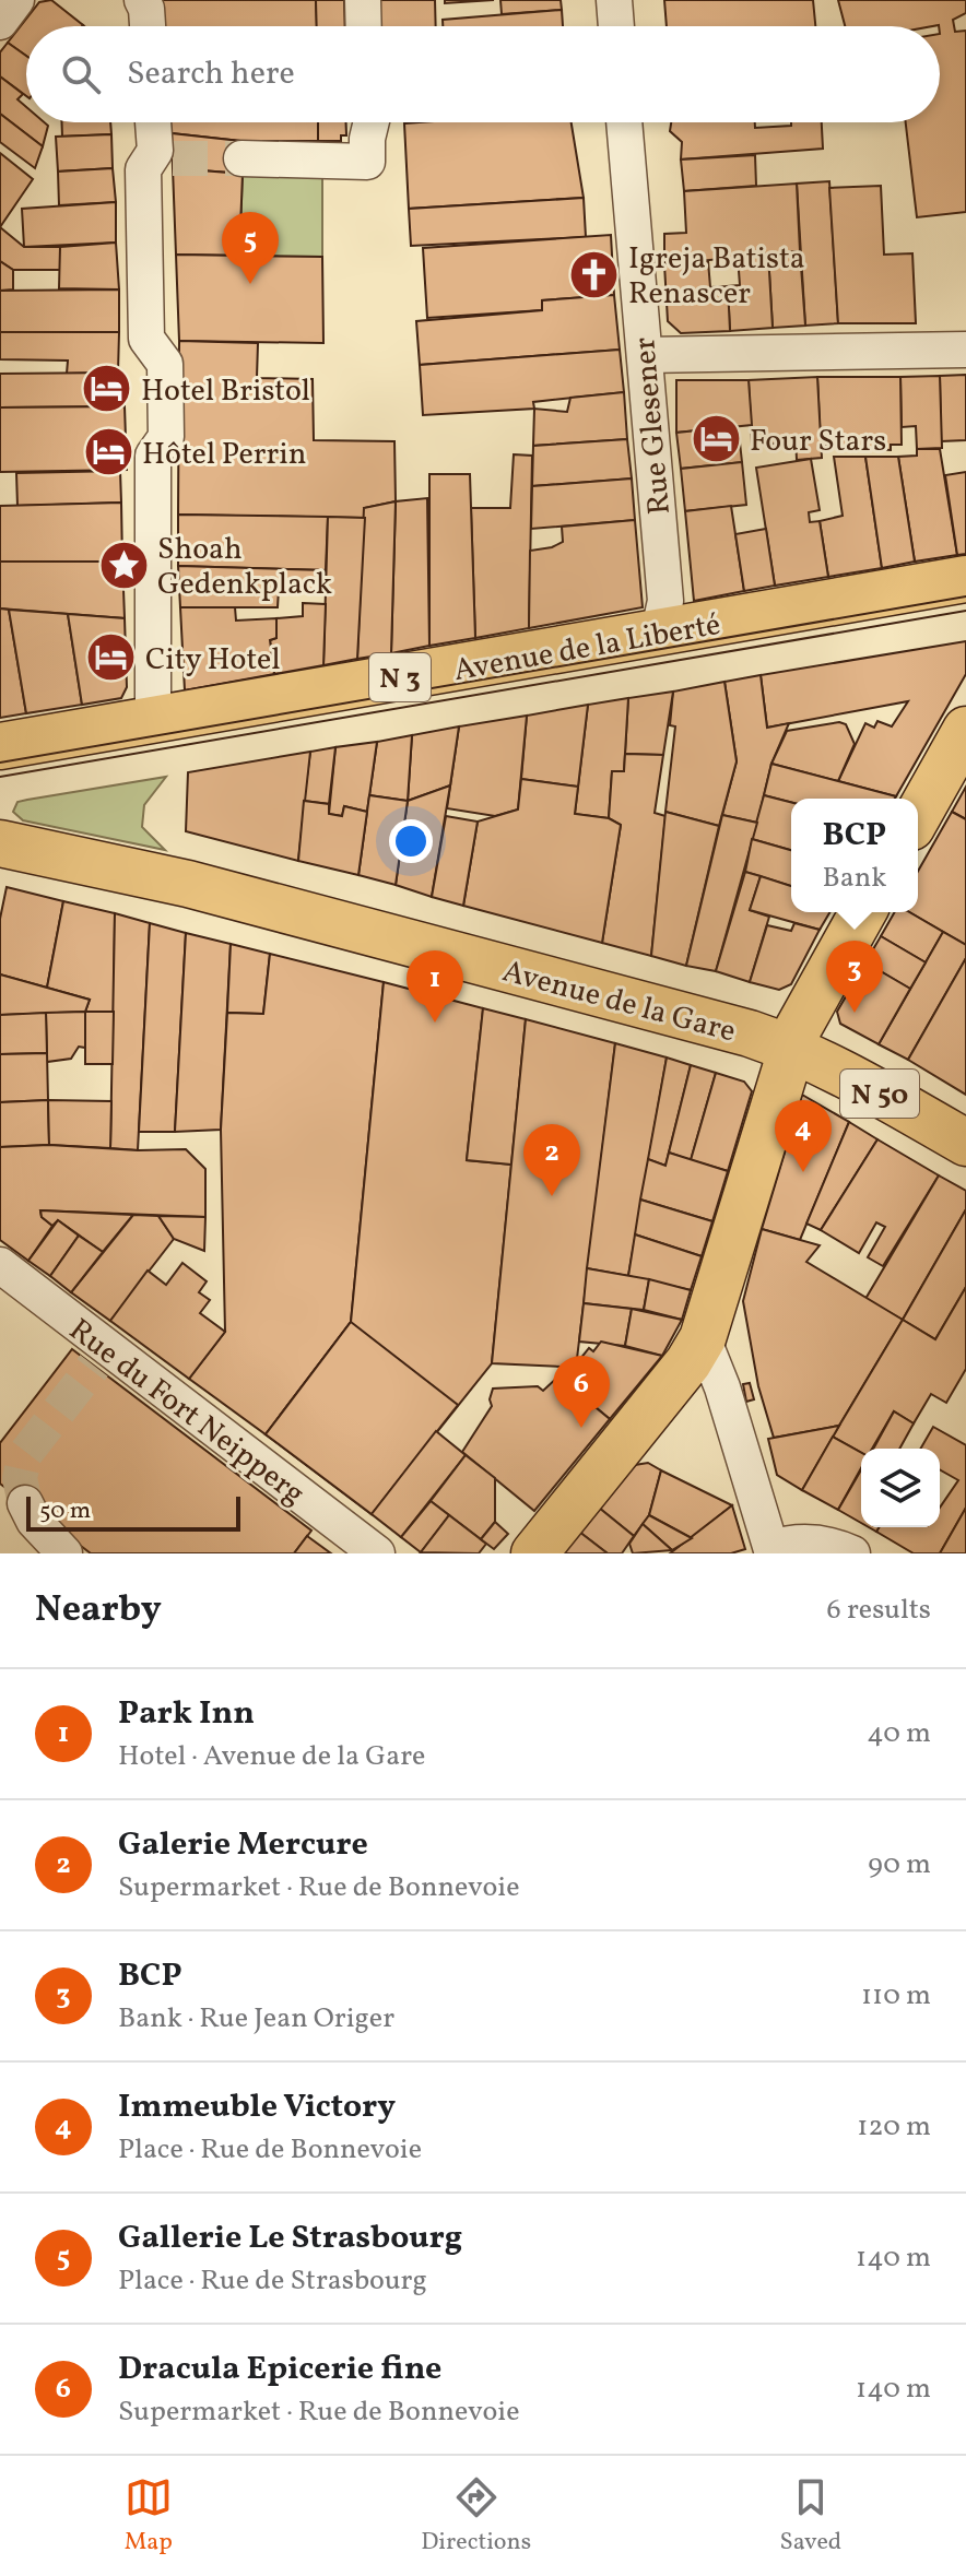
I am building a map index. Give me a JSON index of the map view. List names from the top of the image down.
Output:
{
  "streets": {
    "main road": [
      "Avenue de la Liberté",
      "N 3",
      "Avenue de la Gare",
      "N 50"
    ],
    "street": ["Rue Glesener", "Rue du Fort Neipperg"]
  },
  "crossings": [
    ["Rue Glesener", "Avenue de la Liberté"]
  ],
  "places": {
    "church": ["Igreja Batista Renascer"],
    "hotel": [
      "Hotel Bristol",
      "Four Stars",
      "Hôtel Perrin",
      "City Hotel"
    ],
    "place": ["Shoah Gedenkplack"]
  },
  "scale_bar": "50 m",
  "page": {
    "search": "Search here",
    "pins": [
      "5",
      "3",
      "1",
      "4",
      "2",
      "6"
    ],
    "popup": ["BCP", "Bank"],
    "scale": "50 m",
    "heading": ["Nearby", "6 results"],
    "list": [
      {
        "mark": "1",
        "name": "Park Inn",
        "note": "Hotel · Avenue de la Gare",
        "value": "40 m"
      },
      {
        "mark": "2",
        "name": "Galerie Mercure",
        "note": "Supermarket · Rue de Bonnevoie",
        "value": "90 m"
      },
      {
        "mark": "3",
        "name": "BCP",
        "note": "Bank · Rue Jean Origer",
        "value": "110 m"
      },
      {
        "mark": "4",
        "name": "Immeuble Victory",
        "note": "Place · Rue de Bonnevoie",
        "value": "120 m"
      },
      {
        "mark": "5",
        "name": "Gallerie Le Strasbourg",
        "note": "Place · Rue de Strasbourg",
        "value": "140 m"
      },
      {
        "mark": "6",
        "name": "Dracula Epicerie fine",
        "note": "Supermarket · Rue de Bonnevoie",
        "value": "140 m"
      }
    ],
    "nav": ["Map", "Directions", "Saved"]
  }
}
